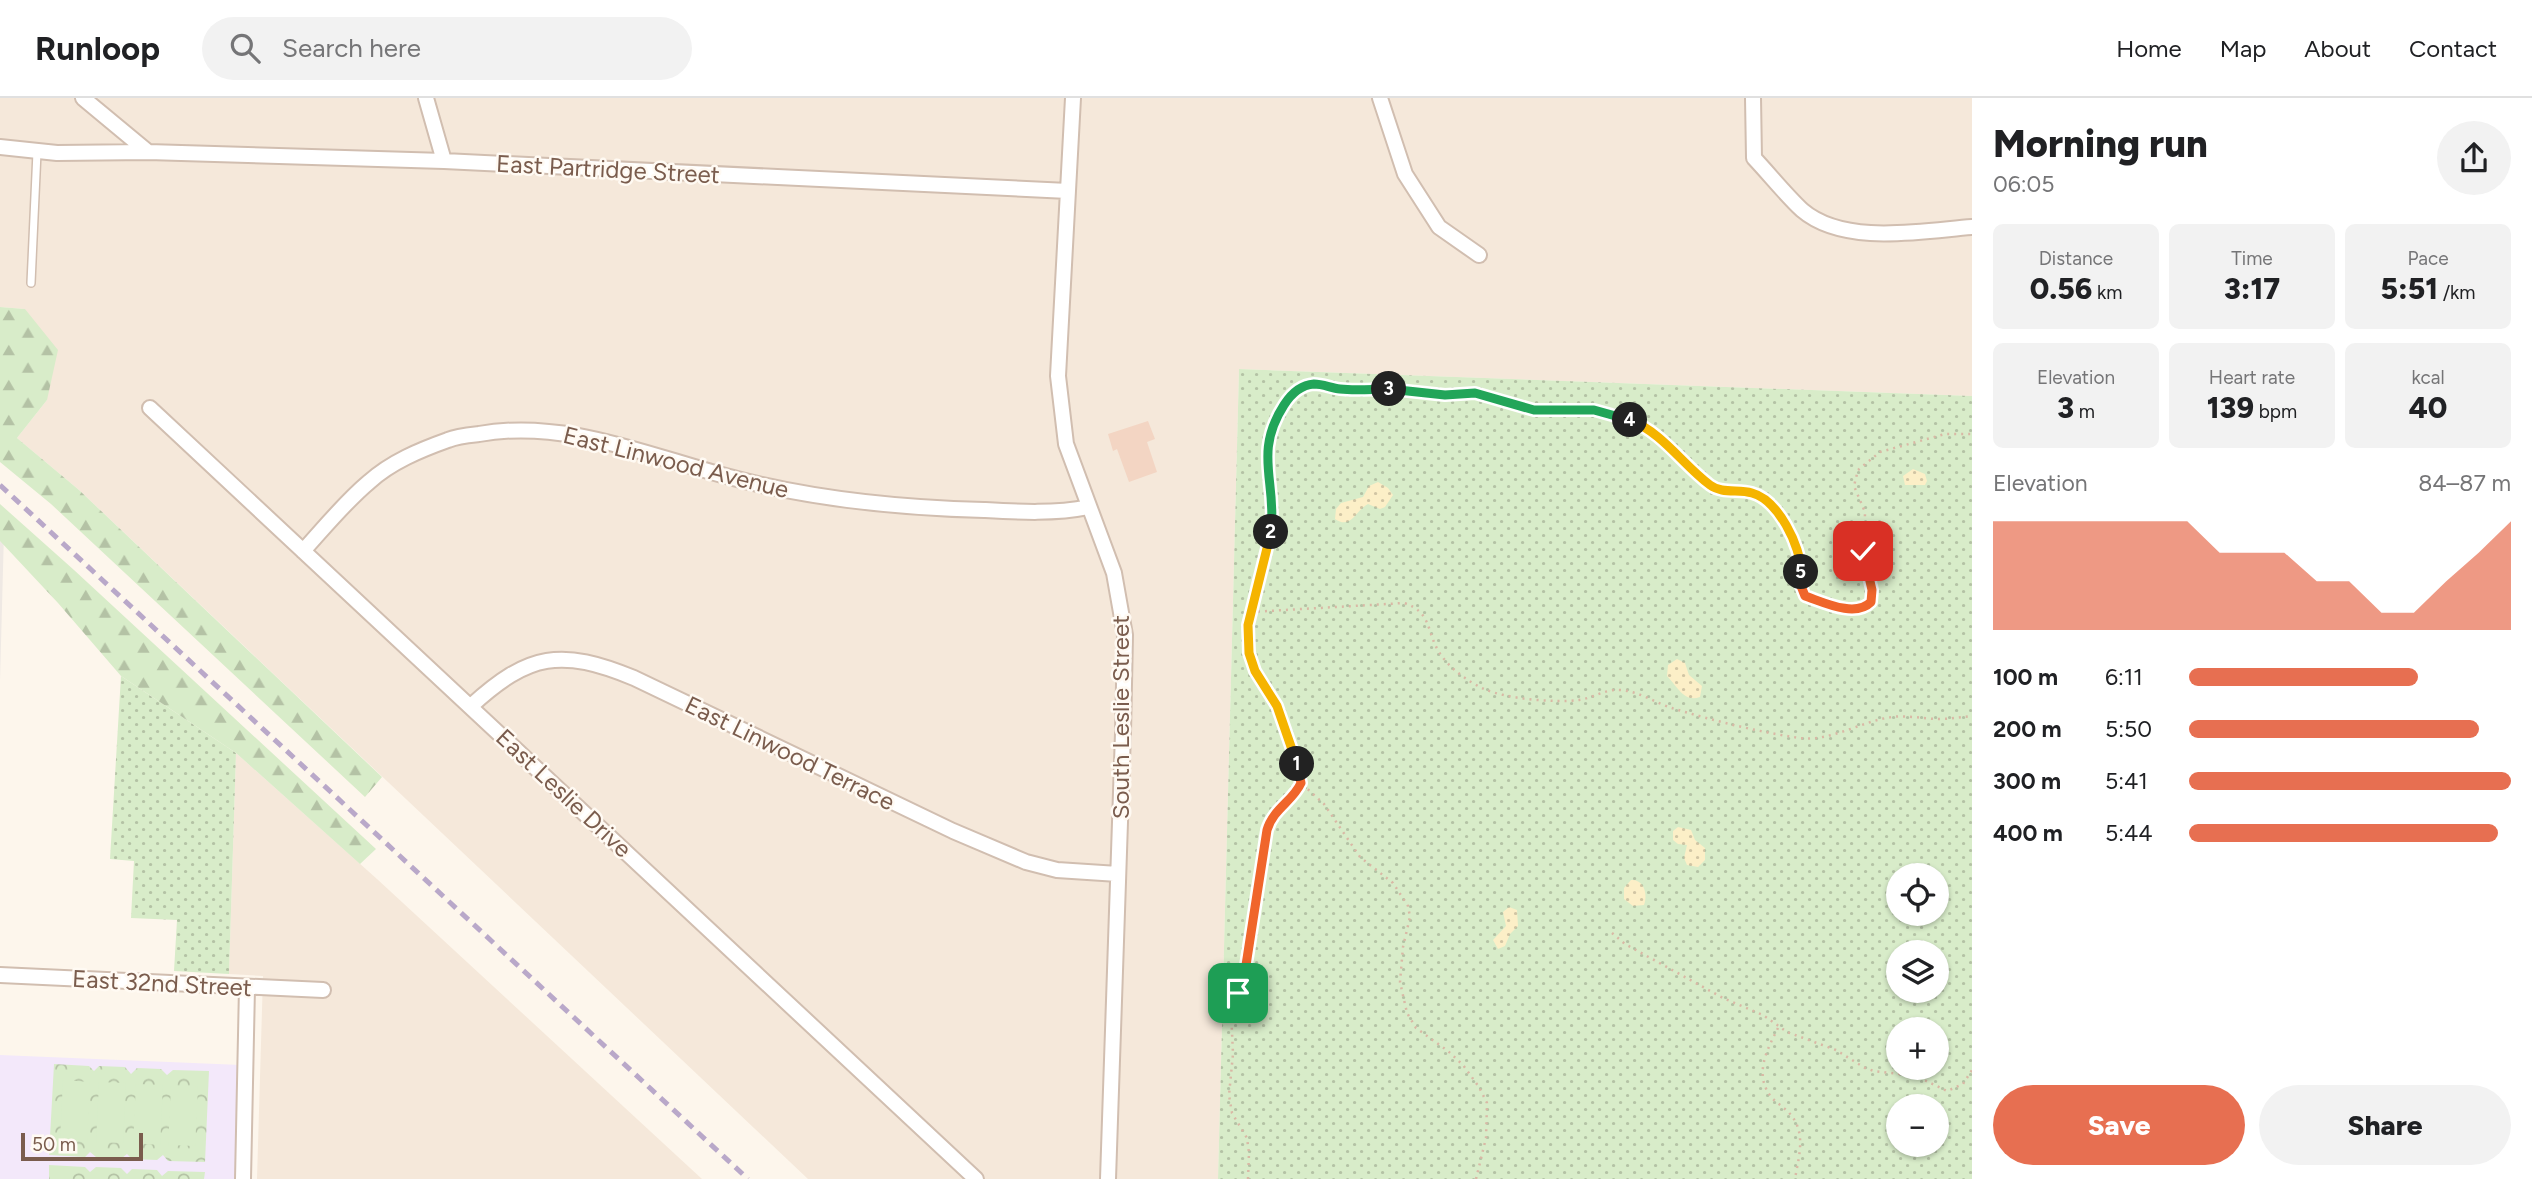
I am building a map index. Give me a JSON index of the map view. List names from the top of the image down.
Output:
{
  "streets": {
    "street": [
      "East Partridge Street",
      "East Linwood Avenue",
      "South Leslie Street",
      "East Linwood Terrace",
      "East Leslie Drive",
      "East 32nd Street"
    ]
  },
  "crossings": [
    ["East Partridge Street", "South Leslie Street"],
    ["East Linwood Avenue", "South Leslie Street"],
    ["East Linwood Avenue", "East Leslie Drive"],
    ["South Leslie Street", "East Linwood Terrace"],
    ["East Linwood Terrace", "East Leslie Drive"]
  ],
  "scale_bar": "50 m",
  "page": {
    "header": "Runloop",
    "search": "Search here",
    "nav": [
      "Home",
      "Map",
      "About",
      "Contact"
    ],
    "heading": ["Morning run", "06:05"],
    "stats": [
      ["Distance", "0.56 km"],
      ["Time", "3:17"],
      ["Pace", "5:51 /km"],
      ["Elevation", "3 m"],
      ["Heart rate", "139 bpm"],
      ["kcal", "40"]
    ],
    "pins": [
      "3",
      "4",
      "2",
      "5",
      "1"
    ],
    "chart": ["Elevation", "84–87 m"],
    "list": [
      {
        "name": "100 m",
        "note": "6:11"
      },
      {
        "name": "200 m",
        "note": "5:50"
      },
      {
        "name": "300 m",
        "note": "5:41"
      },
      {
        "name": "400 m",
        "note": "5:44"
      }
    ],
    "map_buttons": ["+", "−"],
    "buttons": ["Save", "Share"],
    "scale": "50 m"
  }
}
